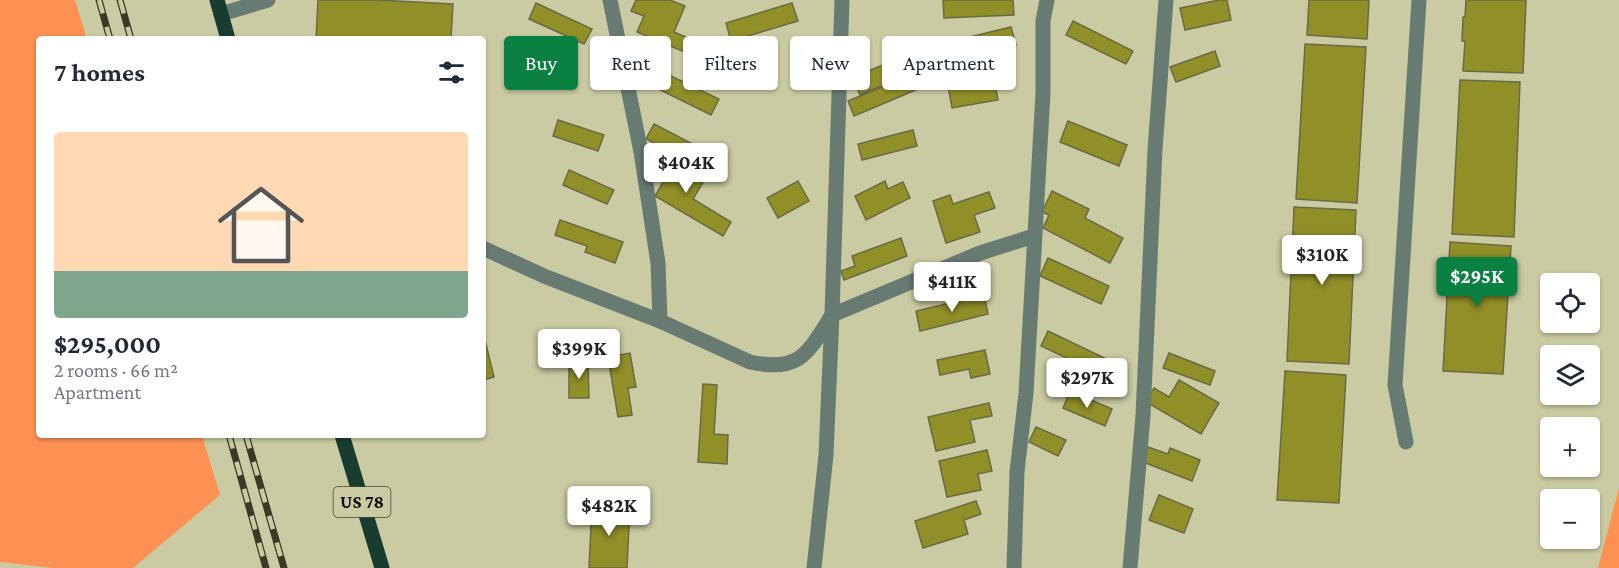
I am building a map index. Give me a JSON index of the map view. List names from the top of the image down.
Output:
{
  "streets": {
    "main road": ["US 78"]
  },
  "page": {
    "chip": [
      "Buy",
      "Rent",
      "Filters",
      "New",
      "Apartment"
    ],
    "heading": "7 homes",
    "list": [
      {
        "name": "$295,000",
        "note": "2 rooms · 66 m² · Apartment"
      }
    ],
    "price": [
      "$404K",
      "$310K",
      "$295K",
      "$411K",
      "$399K",
      "$297K",
      "$482K"
    ],
    "map_buttons": ["+", "−"]
  }
}
